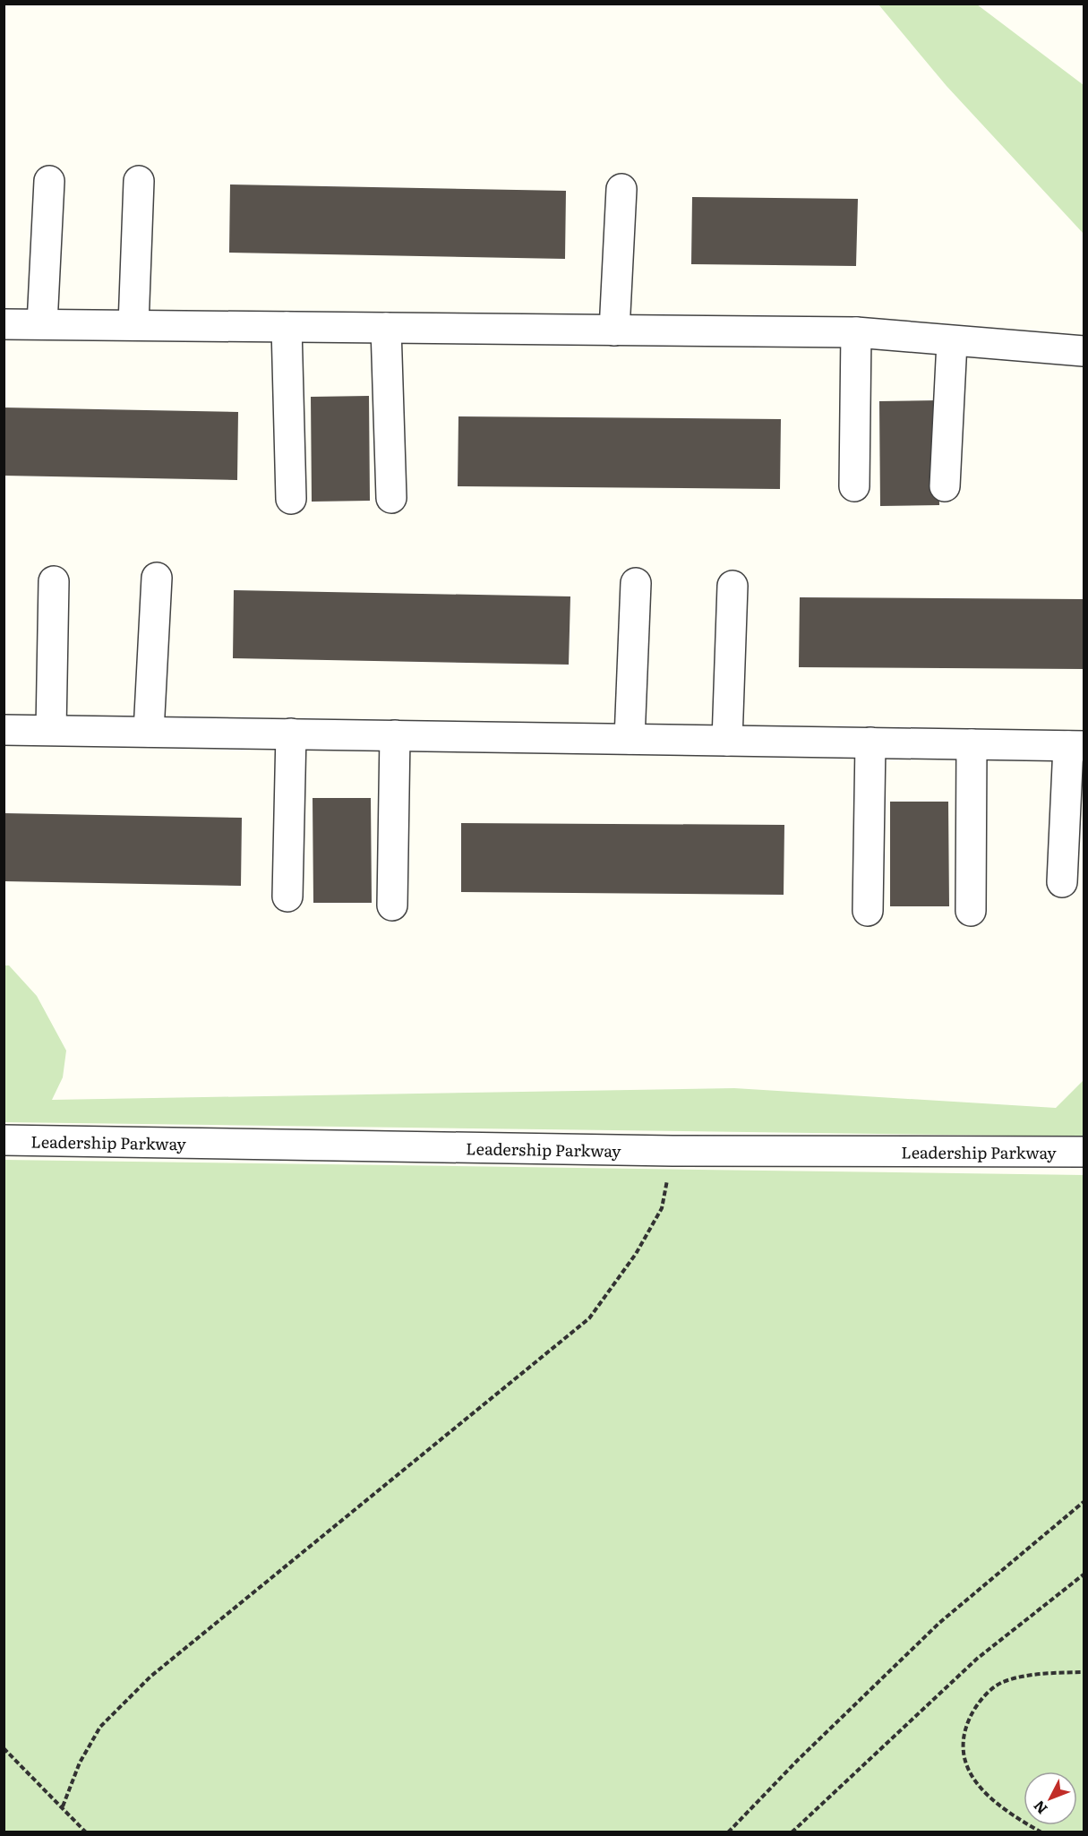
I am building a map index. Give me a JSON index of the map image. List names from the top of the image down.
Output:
{
  "streets": {
    "street": ["Leadership Parkway"]
  },
  "north": "bottom left"
}
